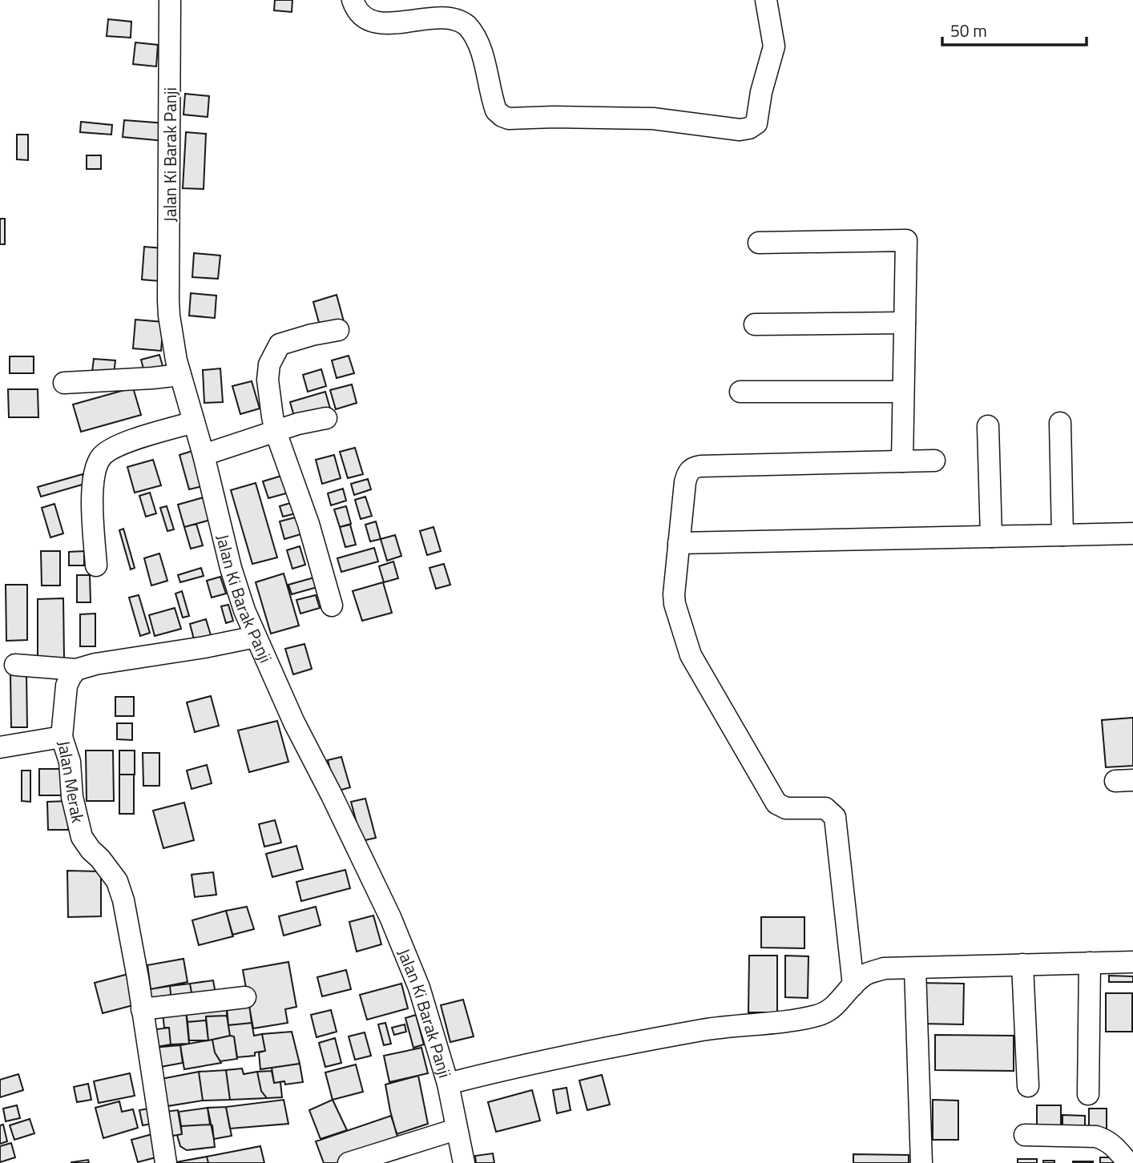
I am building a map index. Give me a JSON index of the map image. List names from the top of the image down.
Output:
{
  "streets": {
    "street": ["Jalan Ki Barak Panji", "Jalan Merak"]
  },
  "scale_bar": "50 m"
}
